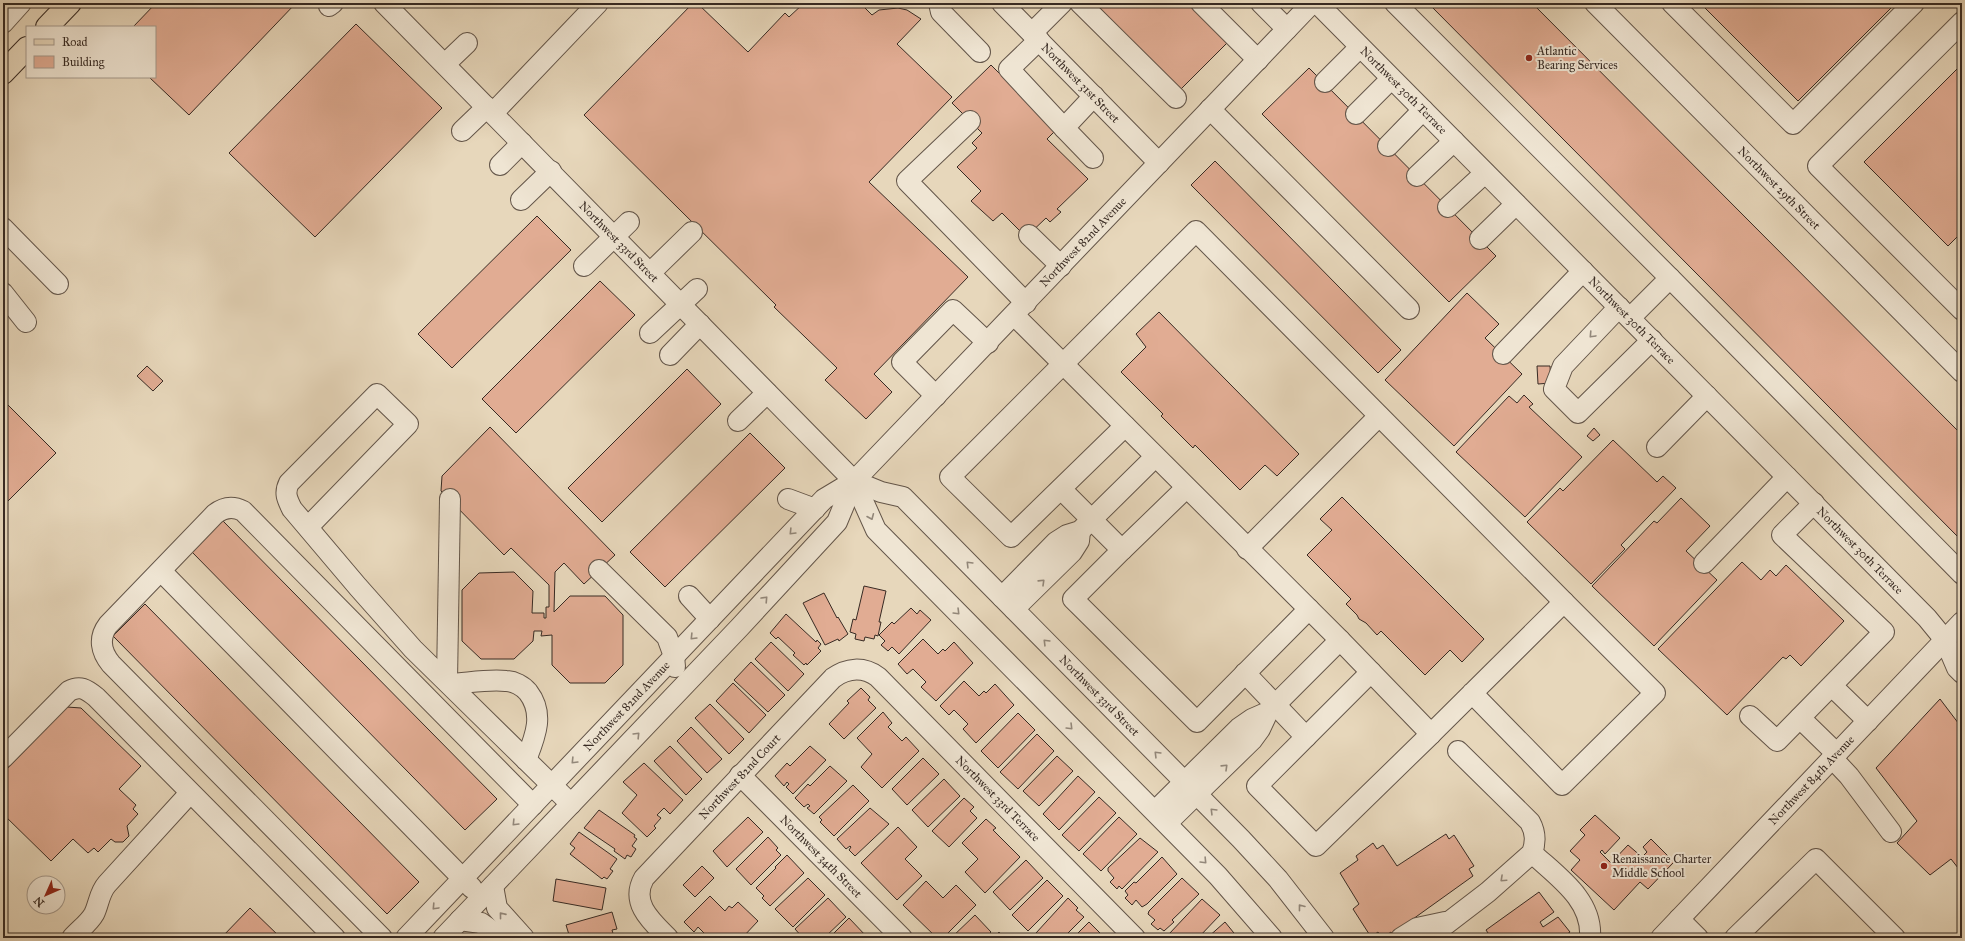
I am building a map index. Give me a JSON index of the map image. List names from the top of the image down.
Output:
{
  "streets": {
    "street": [
      "Northwest 31st Street",
      "Northwest 30th Terrace",
      "Northwest 29th Street",
      "Northwest 33rd Street",
      "Northwest 82nd Avenue",
      "Northwest 82nd Court",
      "Northwest 84th Avenue",
      "Northwest 33rd Terrace",
      "Northwest 34th Street"
    ]
  },
  "crossings": [
    ["Northwest 31st Street", "Northwest 82nd Avenue"],
    ["Northwest 30th Terrace", "Northwest 84th Avenue"],
    ["Northwest 33rd Street", "Northwest 82nd Avenue"],
    ["Northwest 82nd Court", "Northwest 33rd Terrace"],
    ["Northwest 82nd Court", "Northwest 34th Street"]
  ],
  "places": ["Atlantic Bearing Services", "Renaissance Charter Middle School"],
  "legend": ["Road", "Building"],
  "north": "bottom left"
}
